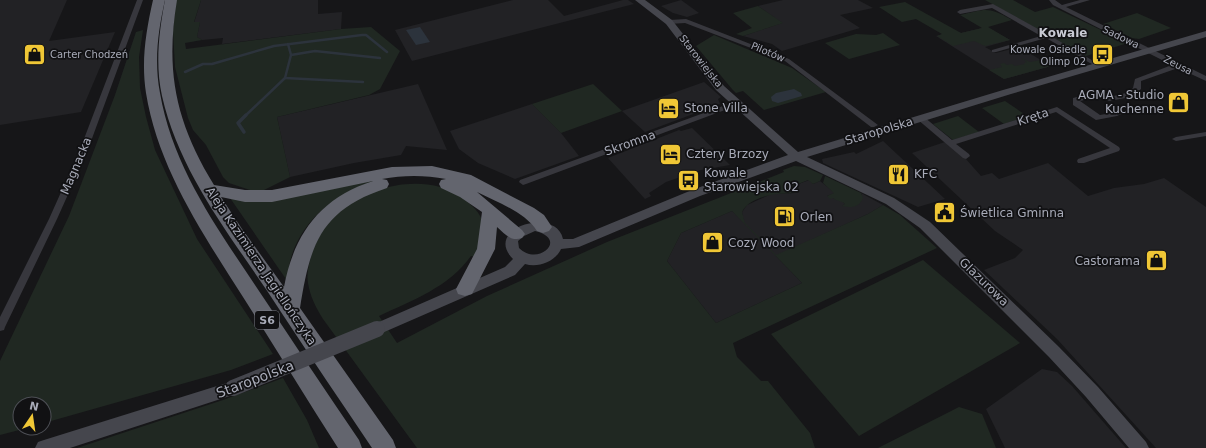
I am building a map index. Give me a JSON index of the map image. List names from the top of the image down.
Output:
{
  "streets": {
    "highway": ["Aleja Kazimierza Jagiellończyka", "S6"],
    "main road": ["Starowiejska", "Staropolska", "Glazurowa"],
    "street": [
      "Sadowa",
      "Pilotów",
      "Zeusa",
      "Kręta",
      "Skromna",
      "Magnacka"
    ]
  },
  "crossings": [
    ["Sadowa", "Zeusa"],
    ["Sadowa", "Staropolska"],
    ["Pilotów", "Starowiejska"],
    ["Starowiejska", "Staropolska"],
    ["Starowiejska", "Skromna"],
    ["Starowiejska", "Glazurowa"],
    ["Zeusa", "Staropolska"],
    ["Staropolska", "Glazurowa"]
  ],
  "districts": ["Kowale"],
  "places": {
    "shop": [
      "Carter Chodzeń",
      "AGMA - Studio Kuchenne",
      "Cozy Wood",
      "Castorama"
    ],
    "bus stop": ["Kowale Osiedle Olimp 02", "Kowale Starowiejska 02"],
    "hotel": ["Stone Villa", "Cztery Brzozy"],
    "restaurant": ["KFC"],
    "public building": ["Świetlica Gminna"],
    "fuel station": ["Orlen"]
  },
  "north": "top"
}
